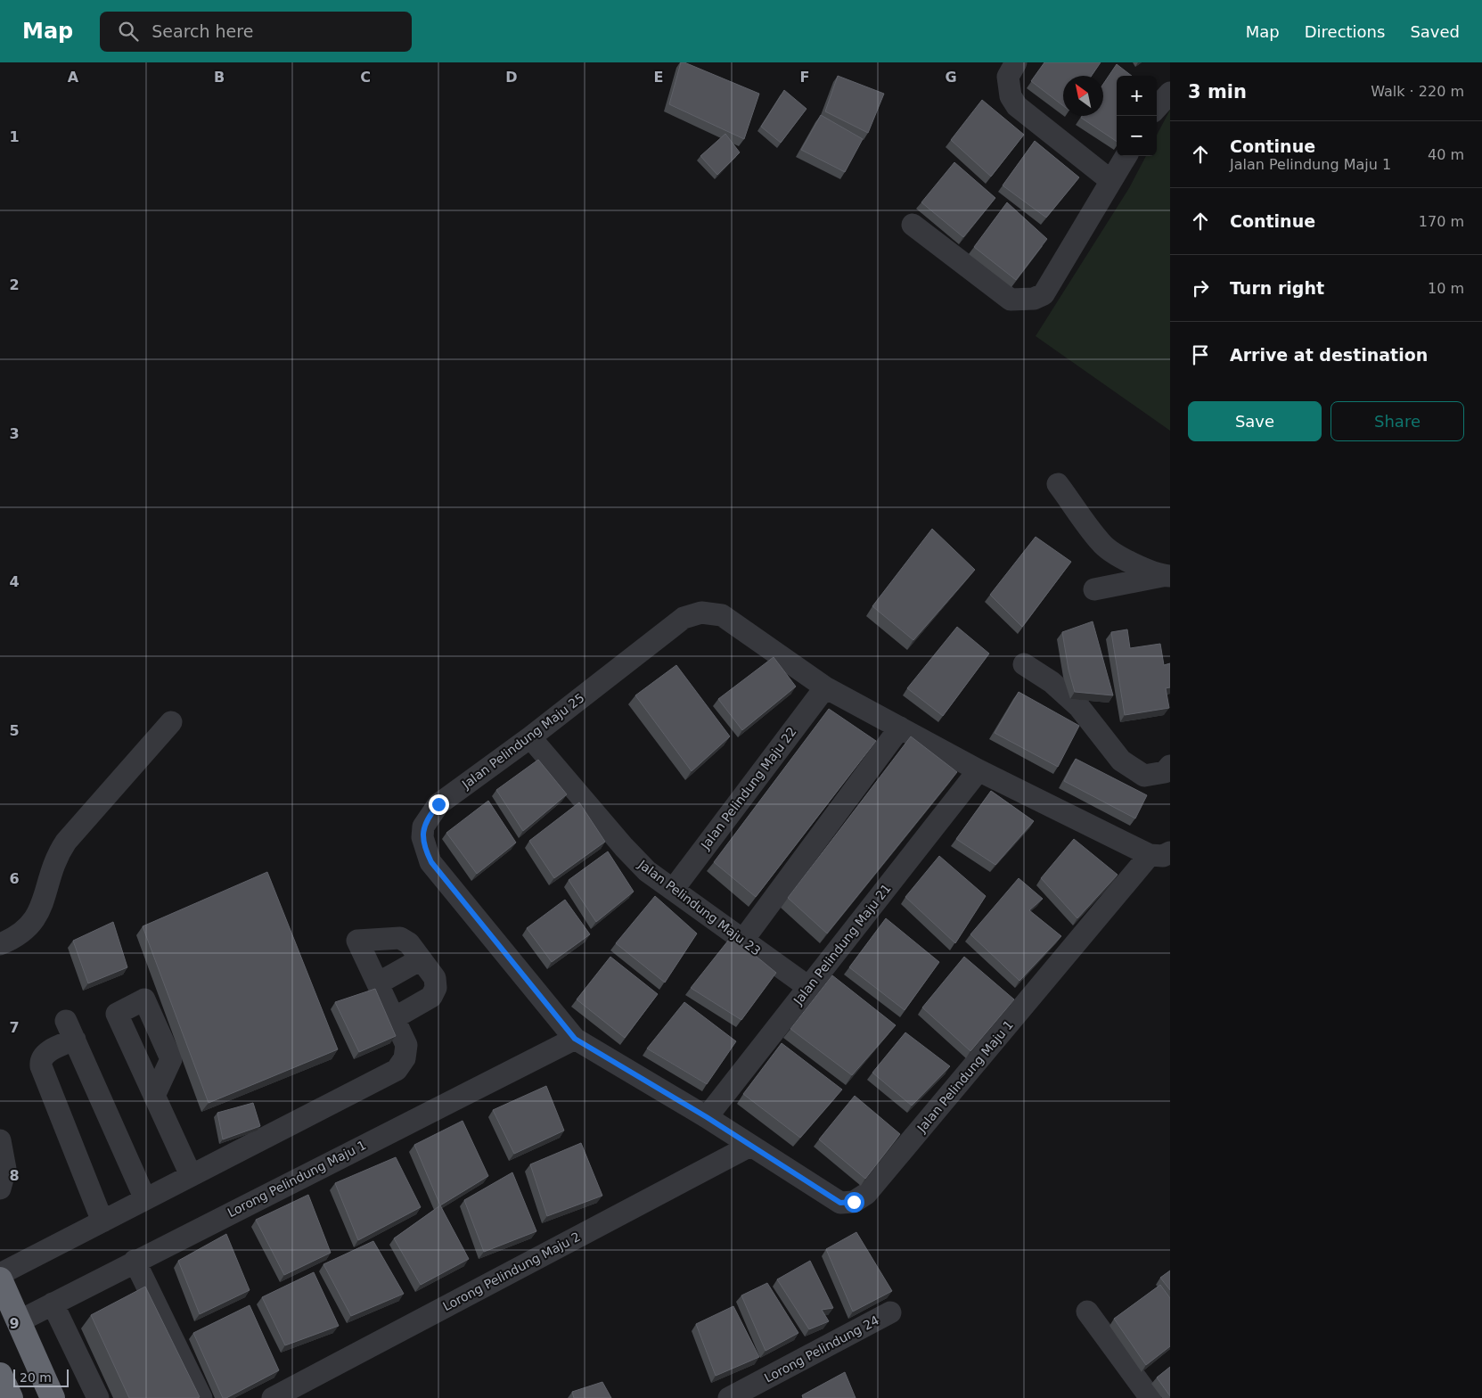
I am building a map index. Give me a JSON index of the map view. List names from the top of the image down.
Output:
{
  "streets": {
    "street": [
      "Jalan Pelindung Maju 25",
      "Jalan Pelindung Maju 22",
      "Jalan Pelindung Maju 23",
      "Jalan Pelindung Maju 21",
      "Jalan Pelindung Maju 1",
      "Lorong Pelindung Maju 1",
      "Lorong Pelindung Maju 2",
      "Lorong Pelindung 24"
    ]
  },
  "crossings": [
    ["Jalan Pelindung Maju 25", "Jalan Pelindung Maju 22"],
    ["Jalan Pelindung Maju 25", "Jalan Pelindung Maju 23"],
    ["Jalan Pelindung Maju 25", "Jalan Pelindung Maju 21"],
    ["Jalan Pelindung Maju 25", "Jalan Pelindung Maju 1"],
    ["Jalan Pelindung Maju 25", "Lorong Pelindung Maju 1"],
    ["Jalan Pelindung Maju 25", "Lorong Pelindung Maju 2"],
    ["Jalan Pelindung Maju 22", "Jalan Pelindung Maju 23"],
    ["Jalan Pelindung Maju 23", "Jalan Pelindung Maju 21"],
    ["Jalan Pelindung Maju 1", "Lorong Pelindung Maju 2"]
  ],
  "scale_bar": "20 m",
  "north": "top left",
  "page": {
    "header": "Map",
    "search": "Search here",
    "nav": ["Map", "Directions", "Saved"],
    "heading": ["3 min", "Walk · 220 m"],
    "map_buttons": ["+", "−"],
    "list": [
      ["Continue", "Jalan Pelindung Maju 1", "40 m"],
      ["Continue", "170 m"],
      ["Turn right", "10 m"],
      "Arrive at destination"
    ],
    "buttons": ["Save", "Share"],
    "scale": "20 m"
  },
  "grid": {
    "columns": [
      "A",
      "B",
      "C",
      "D",
      "E",
      "F",
      "G"
    ],
    "rows": [
      "1",
      "2",
      "3",
      "4",
      "5",
      "6",
      "7",
      "8",
      "9"
    ]
  }
}
